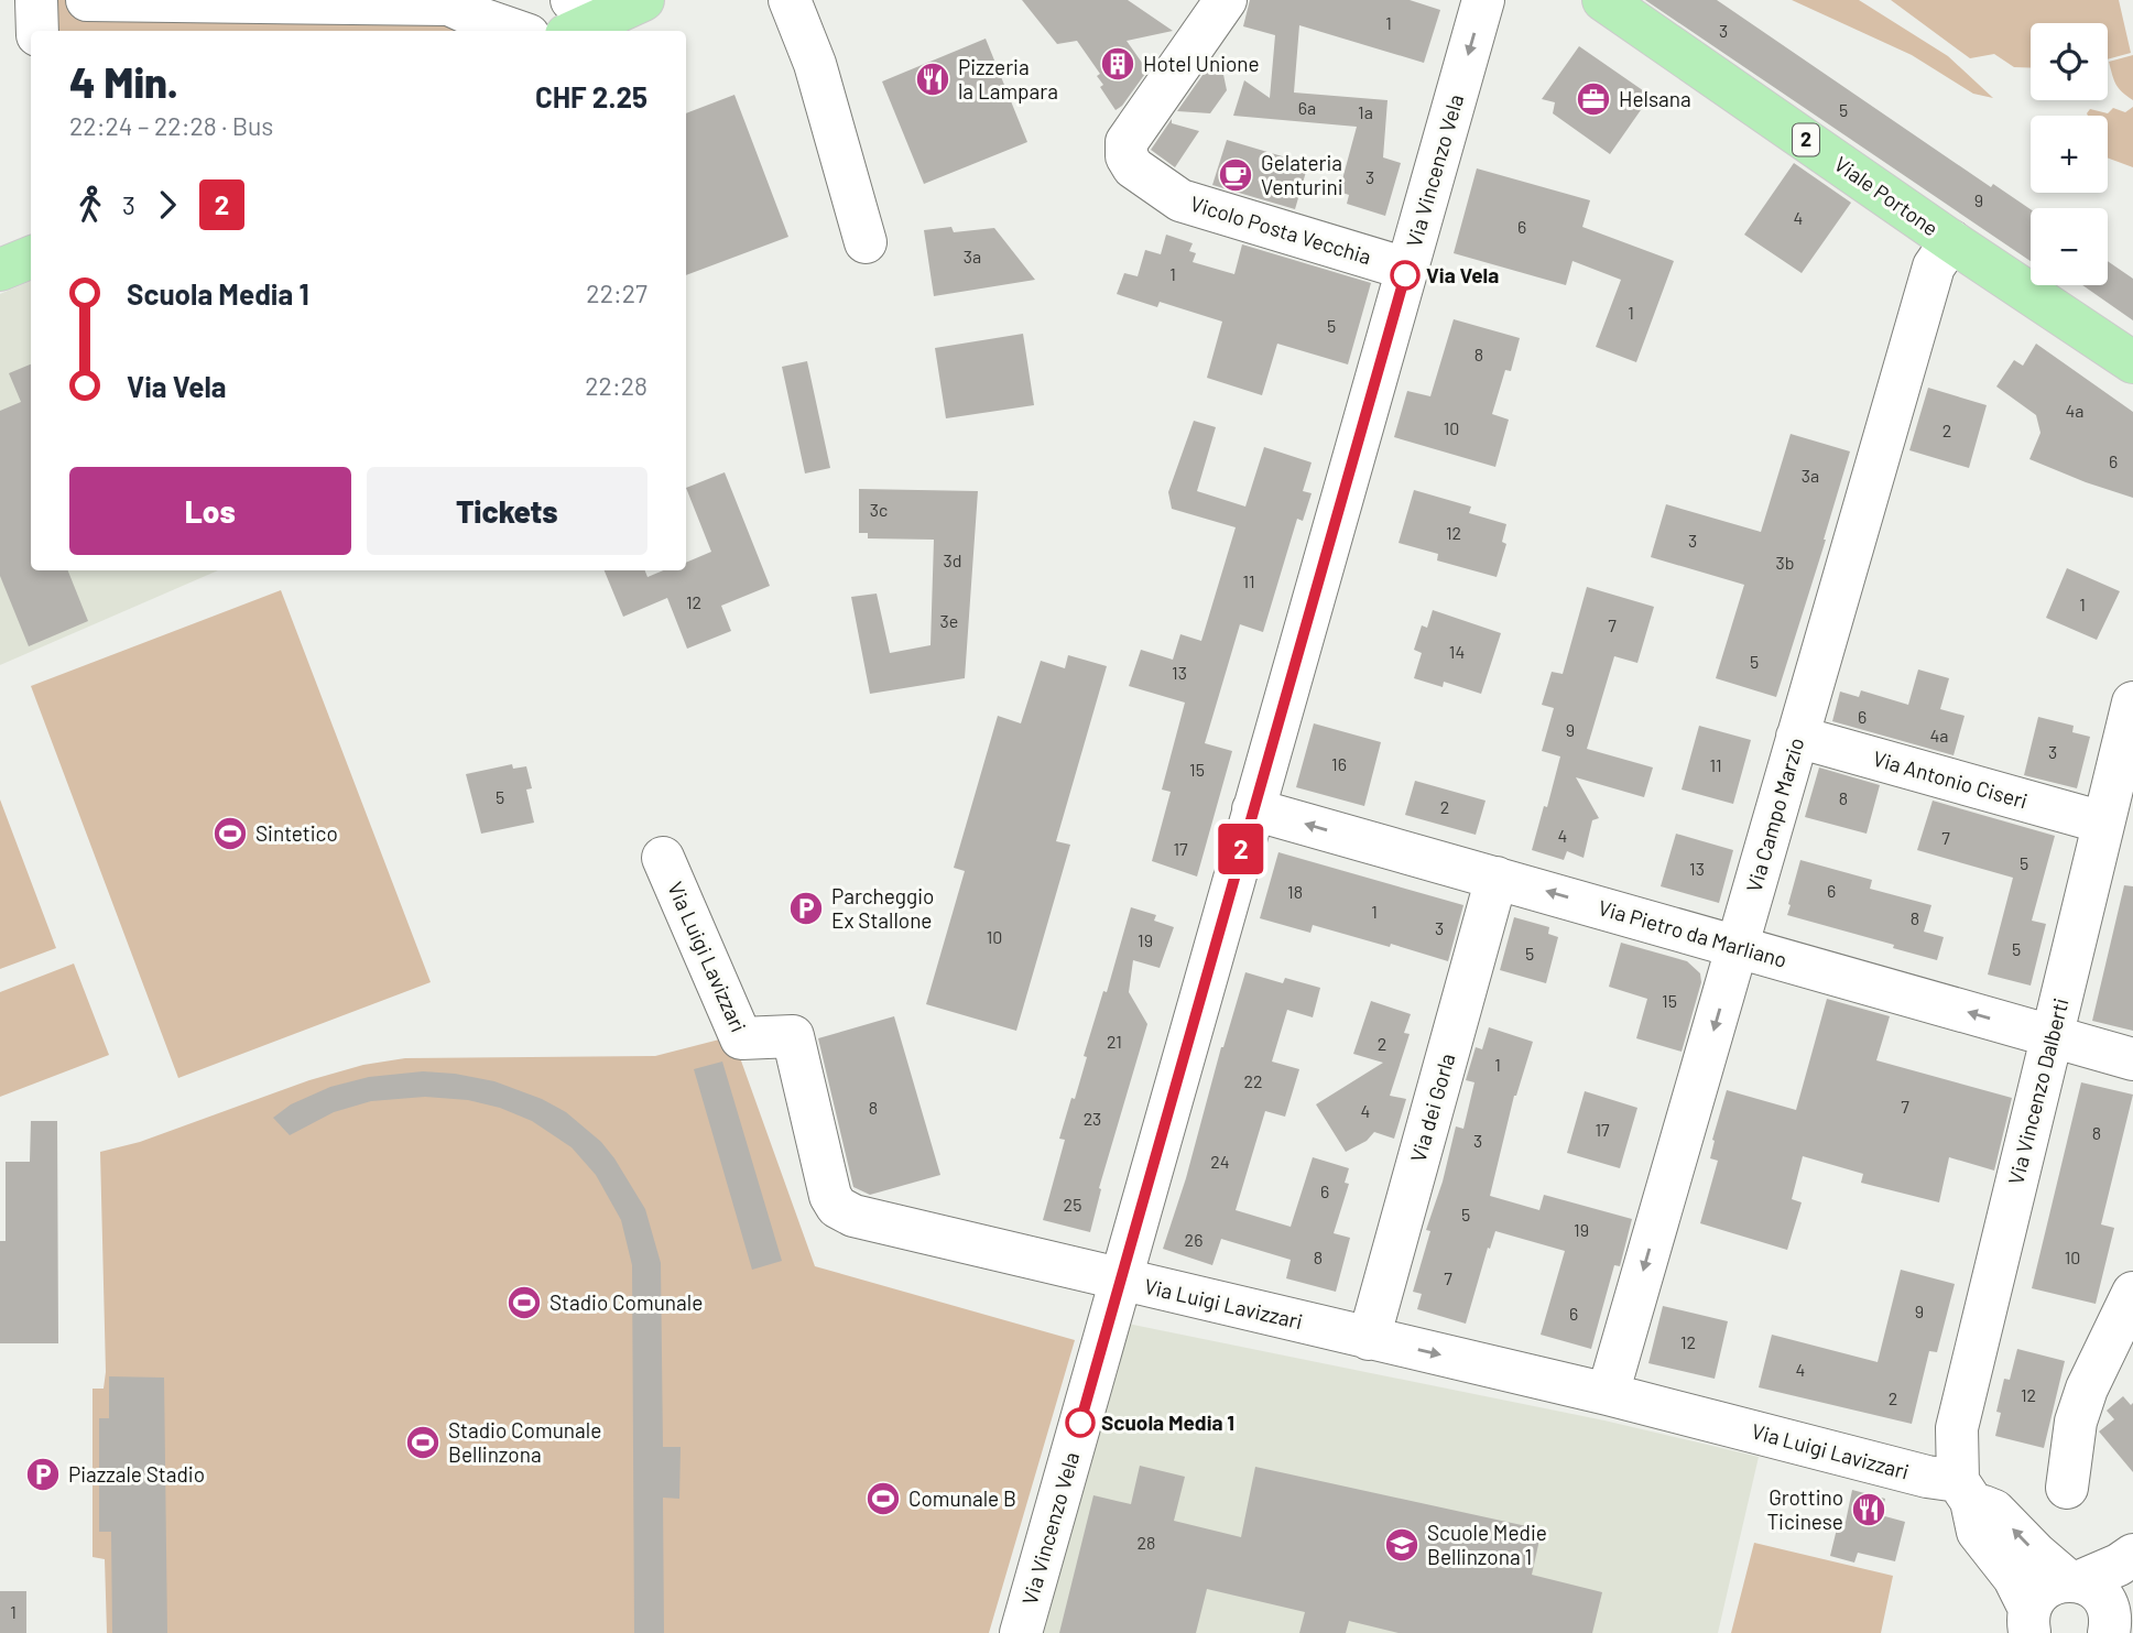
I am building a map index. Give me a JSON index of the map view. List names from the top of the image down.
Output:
{
  "streets": {
    "main road": ["2", "Viale Portone"],
    "street": [
      "Via Vincenzo Vela",
      "Vicolo Posta Vecchia",
      "Via Antonio Ciseri",
      "Via Campo Marzio",
      "Via Pietro da Marliano",
      "Via Luigi Lavizzari",
      "Via Vincenzo Dalberti",
      "Via dei Gorla"
    ]
  },
  "crossings": [
    ["Via Vincenzo Vela", "Vicolo Posta Vecchia"],
    ["Via Vincenzo Vela", "Via Pietro da Marliano"],
    ["Via Vincenzo Vela", "Via Luigi Lavizzari"],
    ["Viale Portone", "Via Campo Marzio"],
    ["Via Antonio Ciseri", "Via Campo Marzio"],
    ["Via Antonio Ciseri", "Via Vincenzo Dalberti"],
    ["Via Campo Marzio", "Via Pietro da Marliano"],
    ["Via Campo Marzio", "Via Luigi Lavizzari"],
    ["Via Pietro da Marliano", "Via Vincenzo Dalberti"],
    ["Via Pietro da Marliano", "Via dei Gorla"],
    ["Via Luigi Lavizzari", "Via Vincenzo Dalberti"],
    ["Via Luigi Lavizzari", "Via dei Gorla"]
  ],
  "one_way": ["Via Campo Marzio", "Via Pietro da Marliano"],
  "places": {
    "building": ["Hotel Unione"],
    "restaurant": ["Pizzeria la Lampara", "Grottino Ticinese"],
    "office": ["Helsana"],
    "cafe": ["Gelateria Venturini"],
    "other": ["Via Vela", "Scuola Media 1"],
    "sports": [
      "Sintetico",
      "Stadio Comunale",
      "Stadio Comunale Bellinzona",
      "Comunale B"
    ],
    "parking": ["Parcheggio Ex Stallone", "Piazzale Stadio"],
    "school or university": ["Scuole Medie Bellinzona 1"]
  },
  "lines": ["bus line 2"],
  "house_numbers": [
    "1",
    "3",
    "6a",
    "5",
    "1a",
    "3",
    "9",
    "4",
    "6",
    "3a",
    "1",
    "1",
    "5",
    "8",
    "4a",
    "10",
    "2",
    "6",
    "3a",
    "3c",
    "12",
    "3",
    "3d",
    "3b",
    "11",
    "12",
    "1",
    "3e",
    "7",
    "14",
    "5",
    "13",
    "6",
    "9",
    "4a",
    "3",
    "16",
    "11",
    "15",
    "5",
    "8",
    "2",
    "4",
    "7",
    "17",
    "5",
    "13",
    "6",
    "18",
    "1",
    "8",
    "3",
    "10",
    "19",
    "5",
    "5",
    "15",
    "21",
    "2",
    "1",
    "22",
    "7",
    "8",
    "4",
    "23",
    "17",
    "8",
    "3",
    "24",
    "6",
    "25",
    "5",
    "19",
    "26",
    "8",
    "10",
    "7",
    "9",
    "6",
    "12",
    "4",
    "12",
    "2",
    "28",
    "1"
  ],
  "page": {
    "on_map": "2",
    "map_buttons": ["+", "−"],
    "heading": ["4 Min.", "22:24 – 22:28 · Bus", "CHF 2.25"],
    "legs": ["3", "2"],
    "list": [
      {
        "name": "Scuola Media 1",
        "value": "22:27"
      },
      {
        "name": "Via Vela",
        "value": "22:28"
      }
    ],
    "buttons": ["Los", "Tickets"]
  }
}
